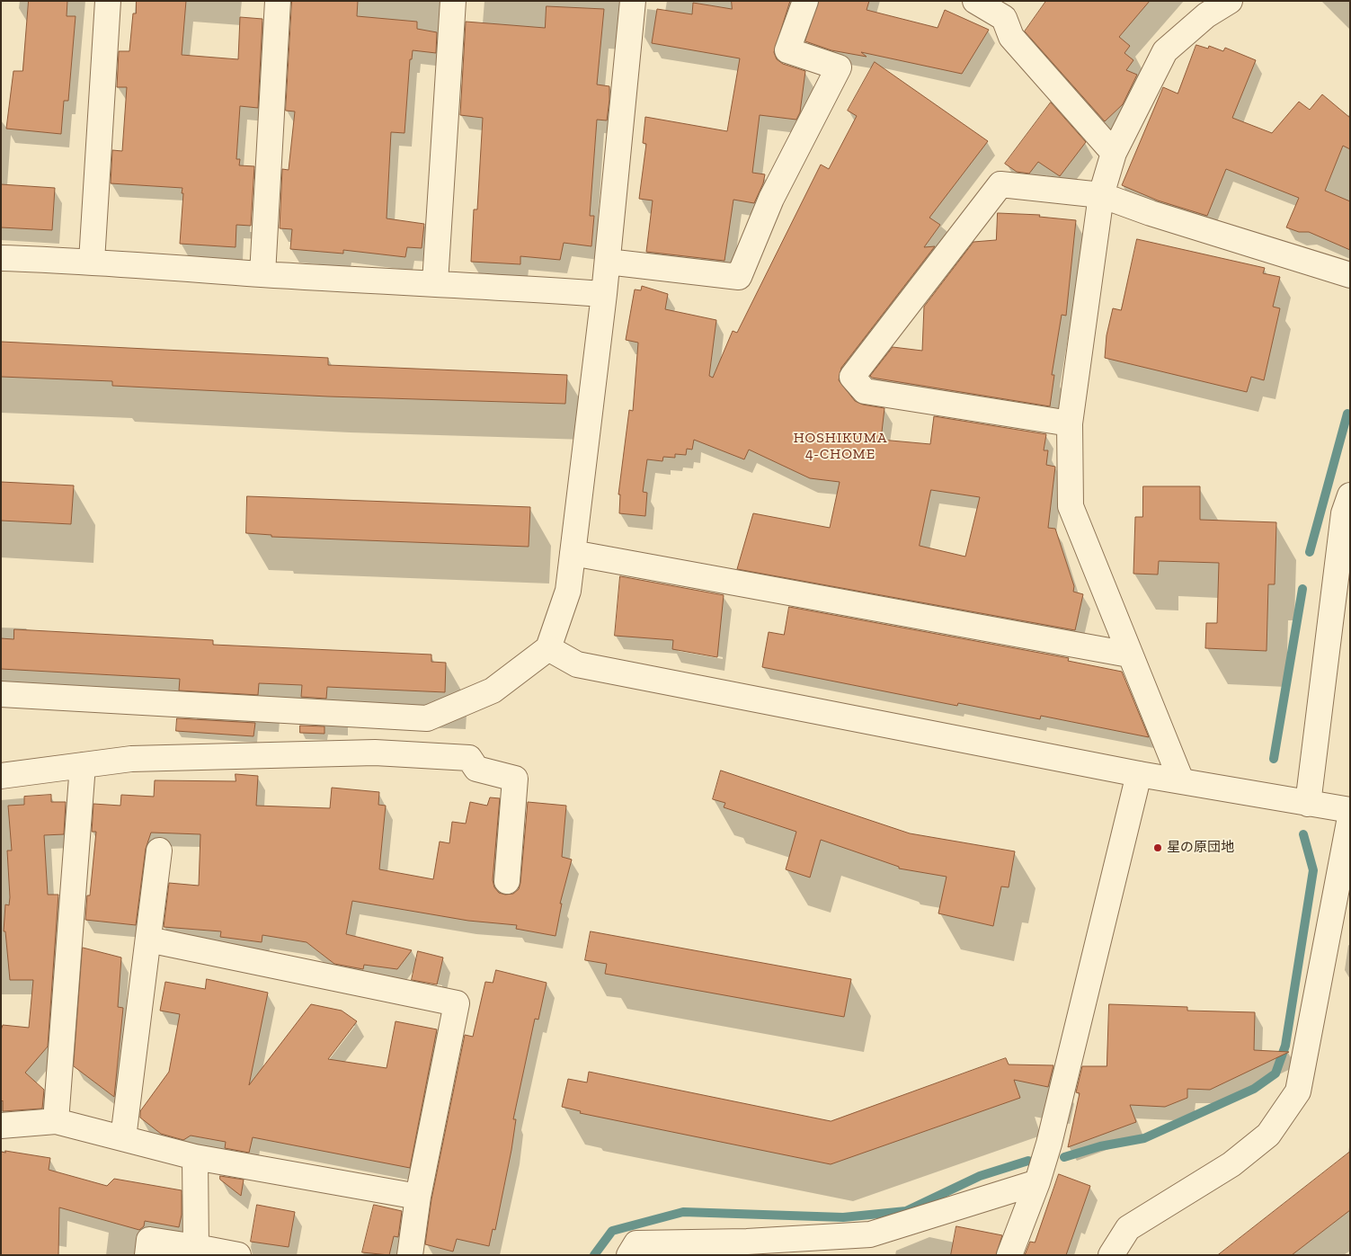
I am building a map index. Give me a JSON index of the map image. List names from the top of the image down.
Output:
{
  "districts": ["HOSHIKUMA 4-CHOME"],
  "places": ["星の原団地"]
}
